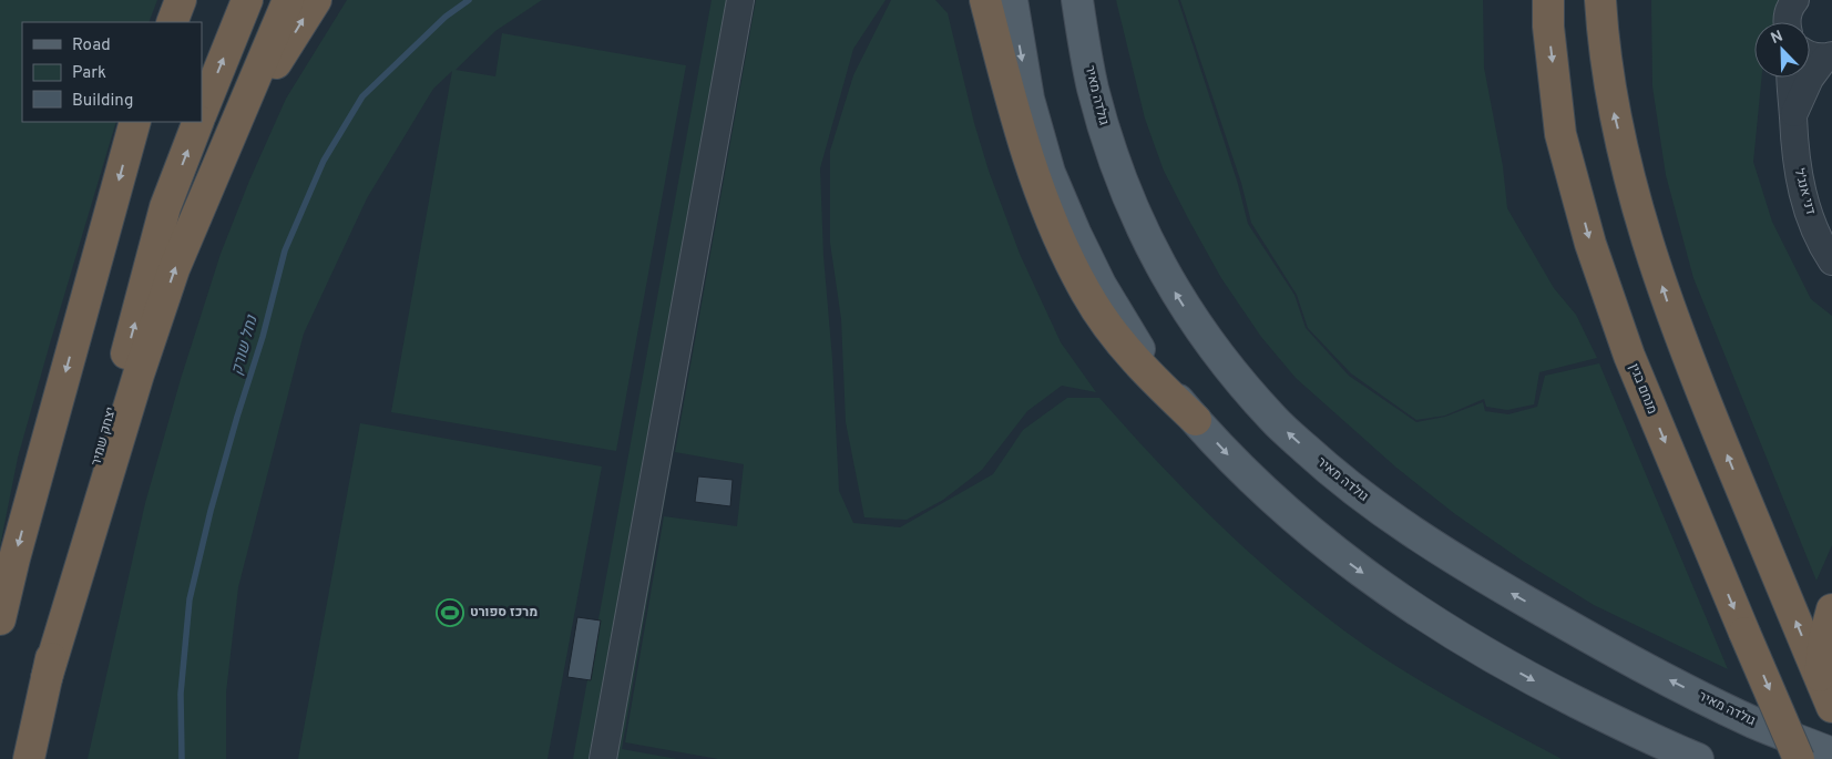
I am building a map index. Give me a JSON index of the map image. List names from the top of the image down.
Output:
{
  "streets": {
    "highway": ["מנחם בגין", "יצחק שמיר"],
    "main road": ["גולדה מאיר"],
    "street": ["דני אנג'ל"]
  },
  "water": ["נחל שורק"],
  "places": {
    "sports": ["מרכז ספורט"]
  },
  "legend": ["Road", "Park", "Building"],
  "north": "top left"
}
